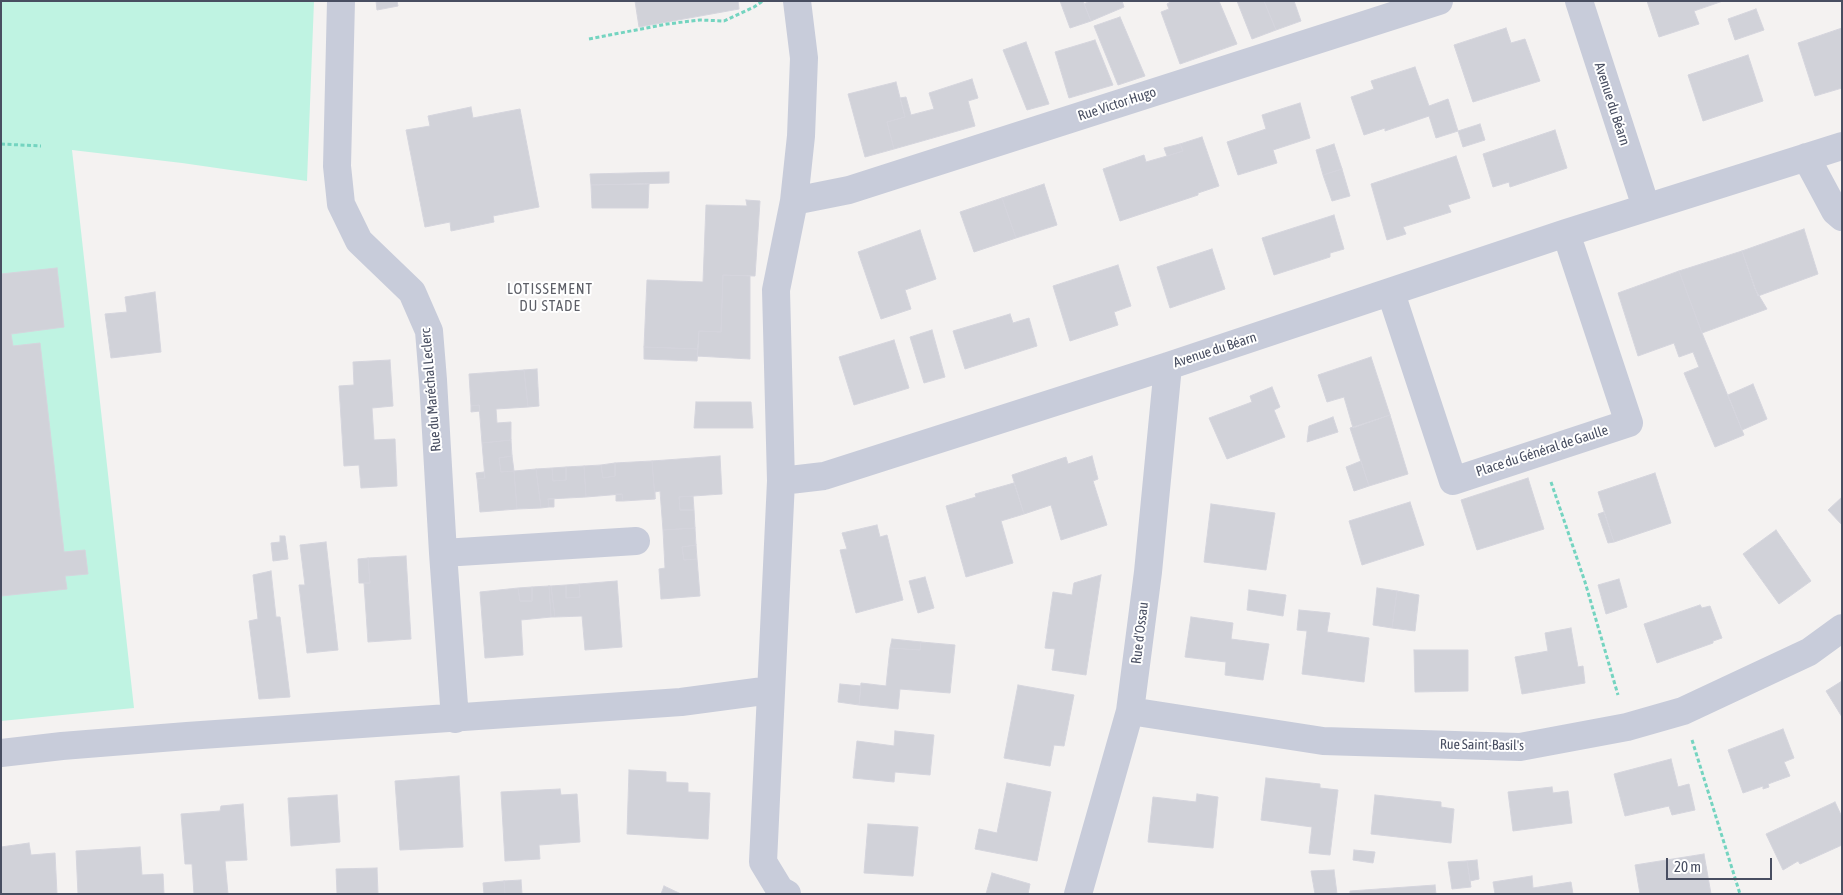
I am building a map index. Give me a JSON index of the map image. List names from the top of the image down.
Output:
{
  "streets": {
    "street": [
      "Rue Victor Hugo",
      "Avenue du Béarn",
      "Rue du Maréchal Leclerc",
      "Place du Général de Gaulle",
      "Rue d'Ossau",
      "Rue Saint-Basil's"
    ]
  },
  "crossings": [
    ["Avenue du Béarn", "Place du Général de Gaulle"],
    ["Avenue du Béarn", "Rue d'Ossau"],
    ["Rue d'Ossau", "Rue Saint-Basil's"]
  ],
  "districts": ["LOTISSEMENT DU STADE"],
  "scale_bar": "20 m"
}
